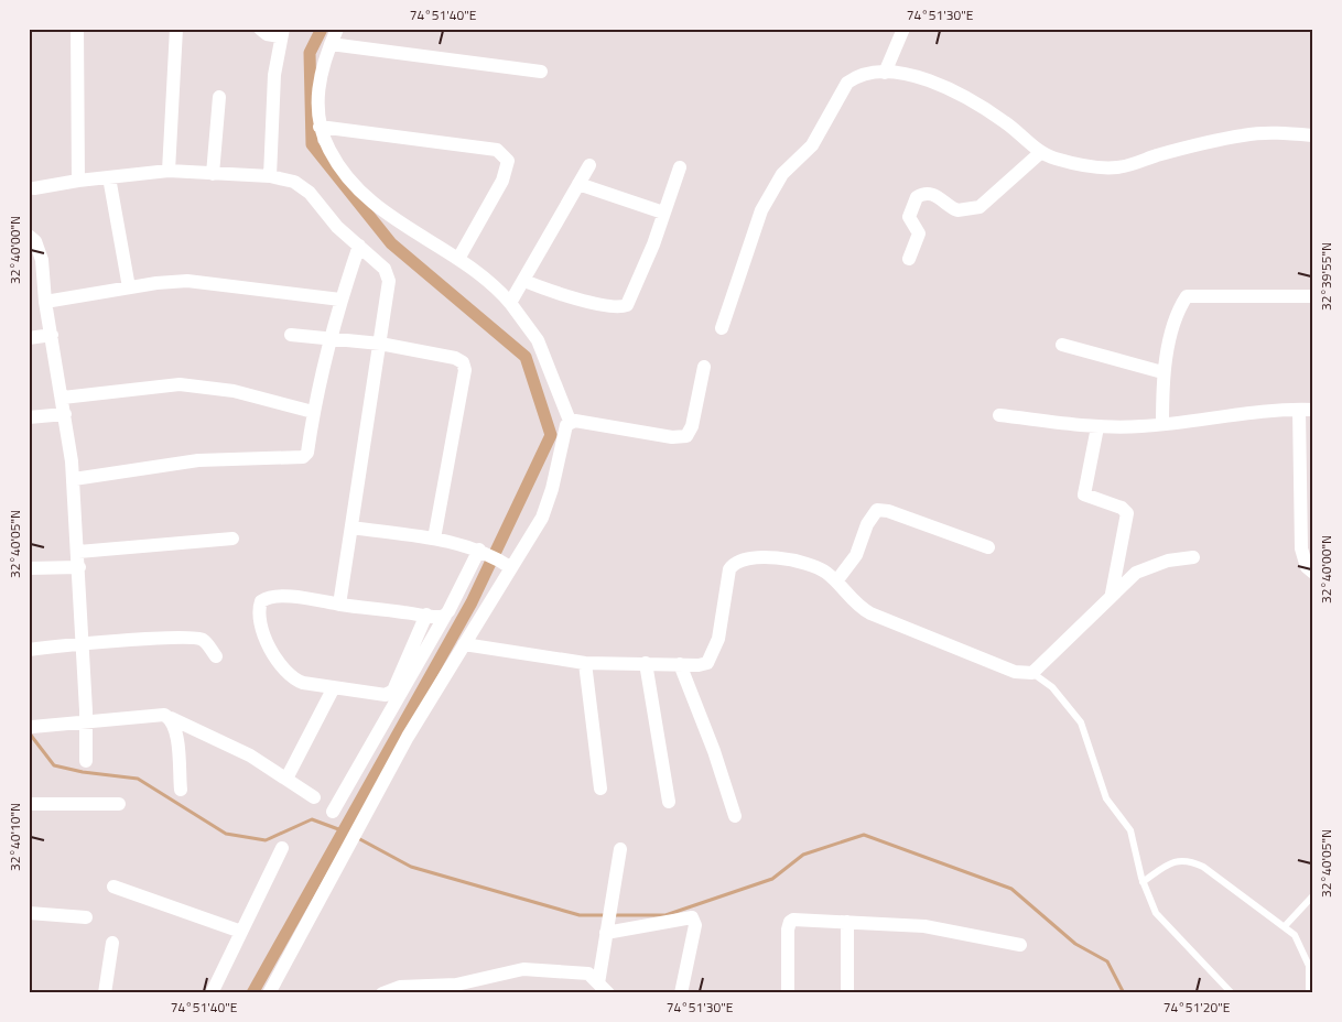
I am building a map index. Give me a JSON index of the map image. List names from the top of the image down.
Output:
{
  "coordinates": [
    "74°51'40\"E",
    "74°51'30\"E",
    "32°40'00\"N",
    "32°39'55\"N",
    "32°40'05\"N",
    "32°40'10\"N",
    "74°51'20\"E"
  ]
}
